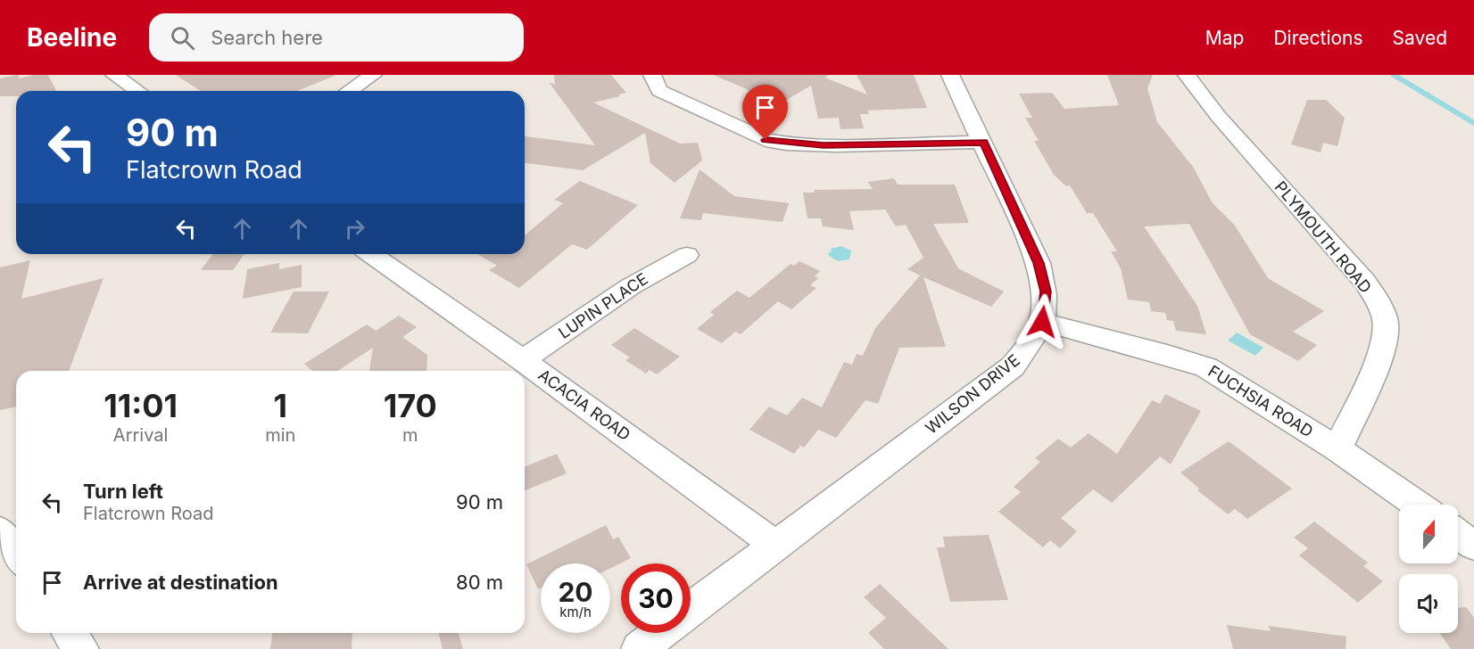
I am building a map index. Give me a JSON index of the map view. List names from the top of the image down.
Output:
{
  "streets": {
    "street": [
      "PLYMOUTH ROAD",
      "LUPIN PLACE",
      "WILSON DRIVE",
      "FUCHSIA ROAD",
      "ACACIA ROAD"
    ]
  },
  "crossings": [
    ["PLYMOUTH ROAD", "FUCHSIA ROAD"],
    ["LUPIN PLACE", "ACACIA ROAD"],
    ["WILSON DRIVE", "FUCHSIA ROAD"],
    ["WILSON DRIVE", "ACACIA ROAD"]
  ],
  "north": "top",
  "page": {
    "header": "Beeline",
    "search": "Search here",
    "nav": ["Map", "Directions", "Saved"],
    "turn": ["90 m", "Flatcrown Road"],
    "eta": [
      "11:01",
      "Arrival",
      "1",
      "min",
      "170",
      "m"
    ],
    "list": [
      {
        "name": "Turn left",
        "note": "Flatcrown Road",
        "value": "90 m"
      },
      {
        "name": "Arrive at destination",
        "value": "80 m"
      }
    ],
    "speed": "20 km/h",
    "limit": "30"
  }
}
